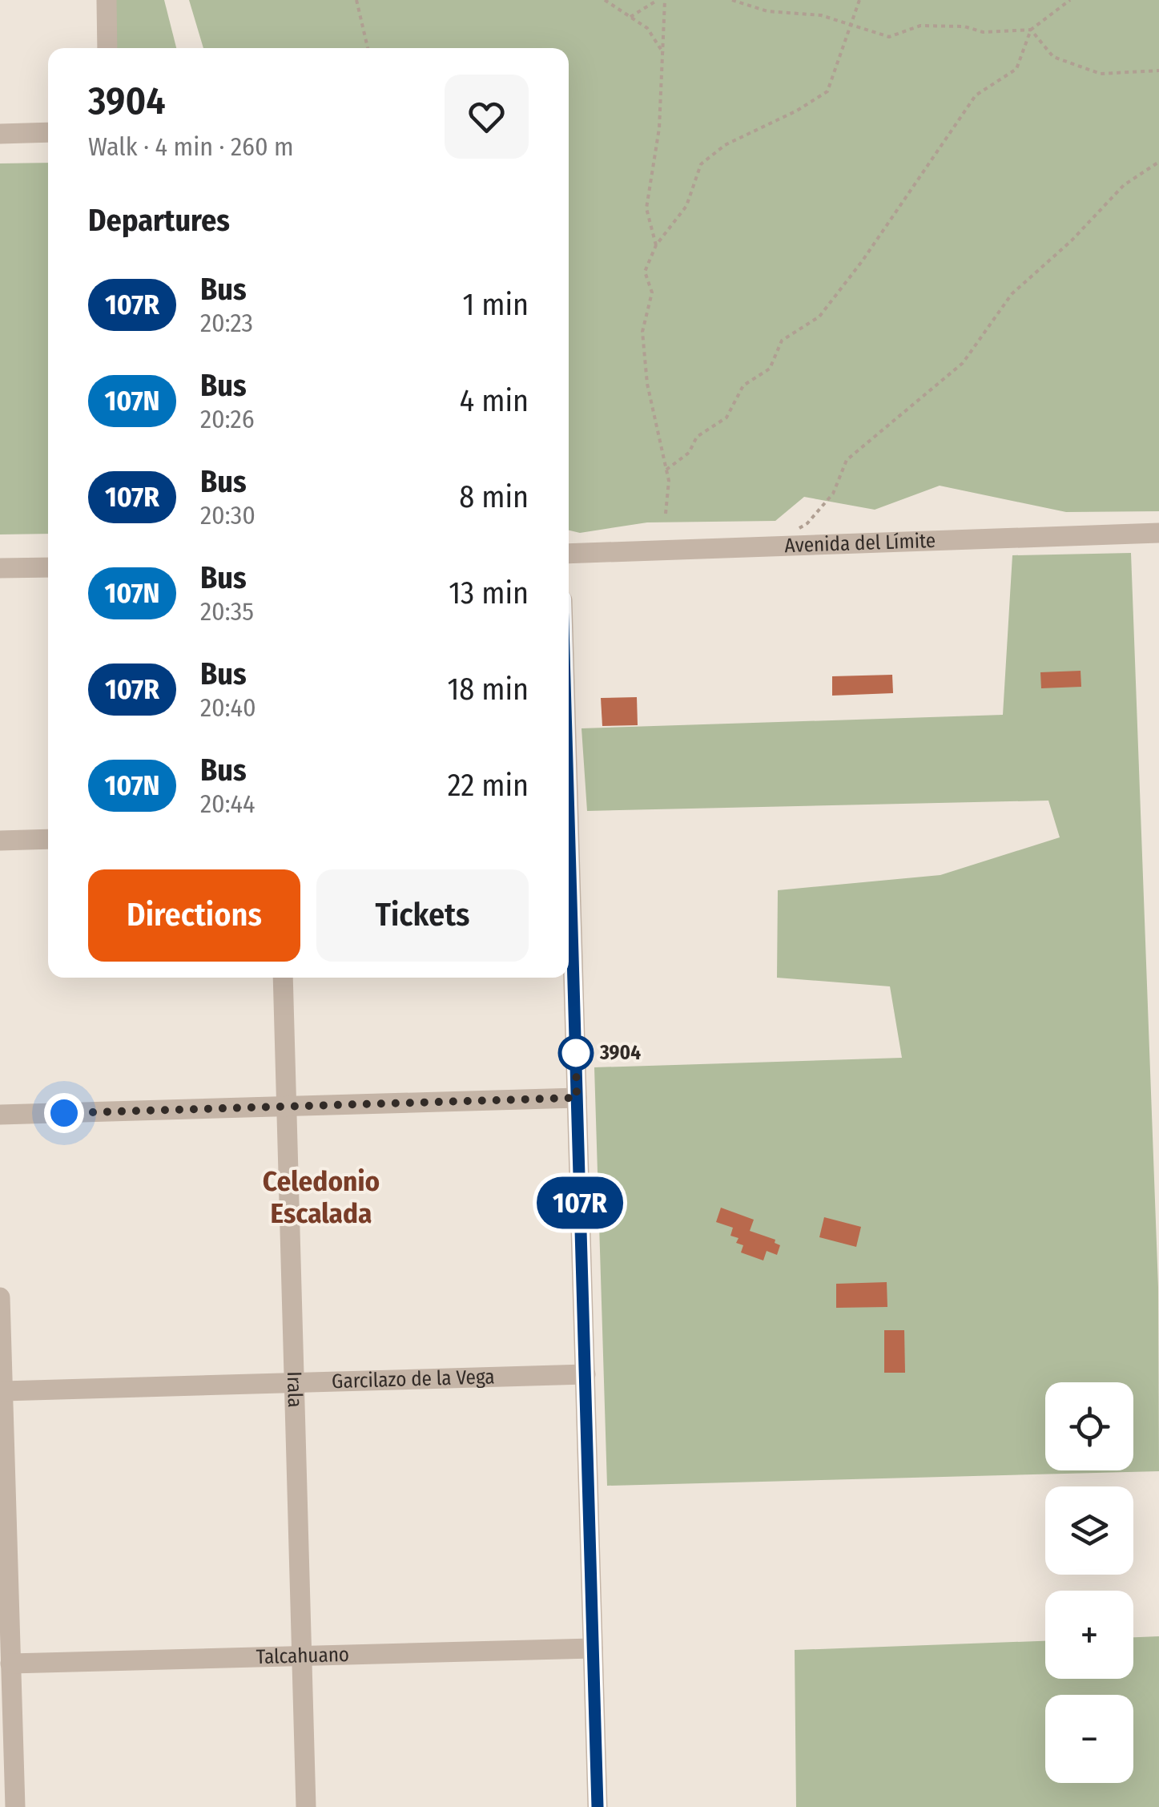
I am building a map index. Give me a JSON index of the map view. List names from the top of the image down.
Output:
{
  "streets": {
    "street": [
      "Avenida del Límite",
      "Garcilazo de la Vega",
      "Irala",
      "Talcahuano"
    ]
  },
  "crossings": [
    ["Garcilazo de la Vega", "Irala"],
    ["Irala", "Talcahuano"]
  ],
  "districts": ["Celedonio Escalada"],
  "places": ["3904"],
  "lines": ["bus line 107R"],
  "page": {
    "on_map": "107R",
    "heading": [
      ["3904", "Walk · 4 min · 260 m"],
      "Departures"
    ],
    "list": [
      {
        "mark": "107R",
        "name": "Bus",
        "note": "20:23",
        "value": "1 min"
      },
      {
        "mark": "107N",
        "name": "Bus",
        "note": "20:26",
        "value": "4 min"
      },
      {
        "mark": "107R",
        "name": "Bus",
        "note": "20:30",
        "value": "8 min"
      },
      {
        "mark": "107N",
        "name": "Bus",
        "note": "20:35",
        "value": "13 min"
      },
      {
        "mark": "107R",
        "name": "Bus",
        "note": "20:40",
        "value": "18 min"
      },
      {
        "mark": "107N",
        "name": "Bus",
        "note": "20:44",
        "value": "22 min"
      }
    ],
    "buttons": ["Directions", "Tickets"],
    "map_buttons": ["+", "−"]
  }
}
